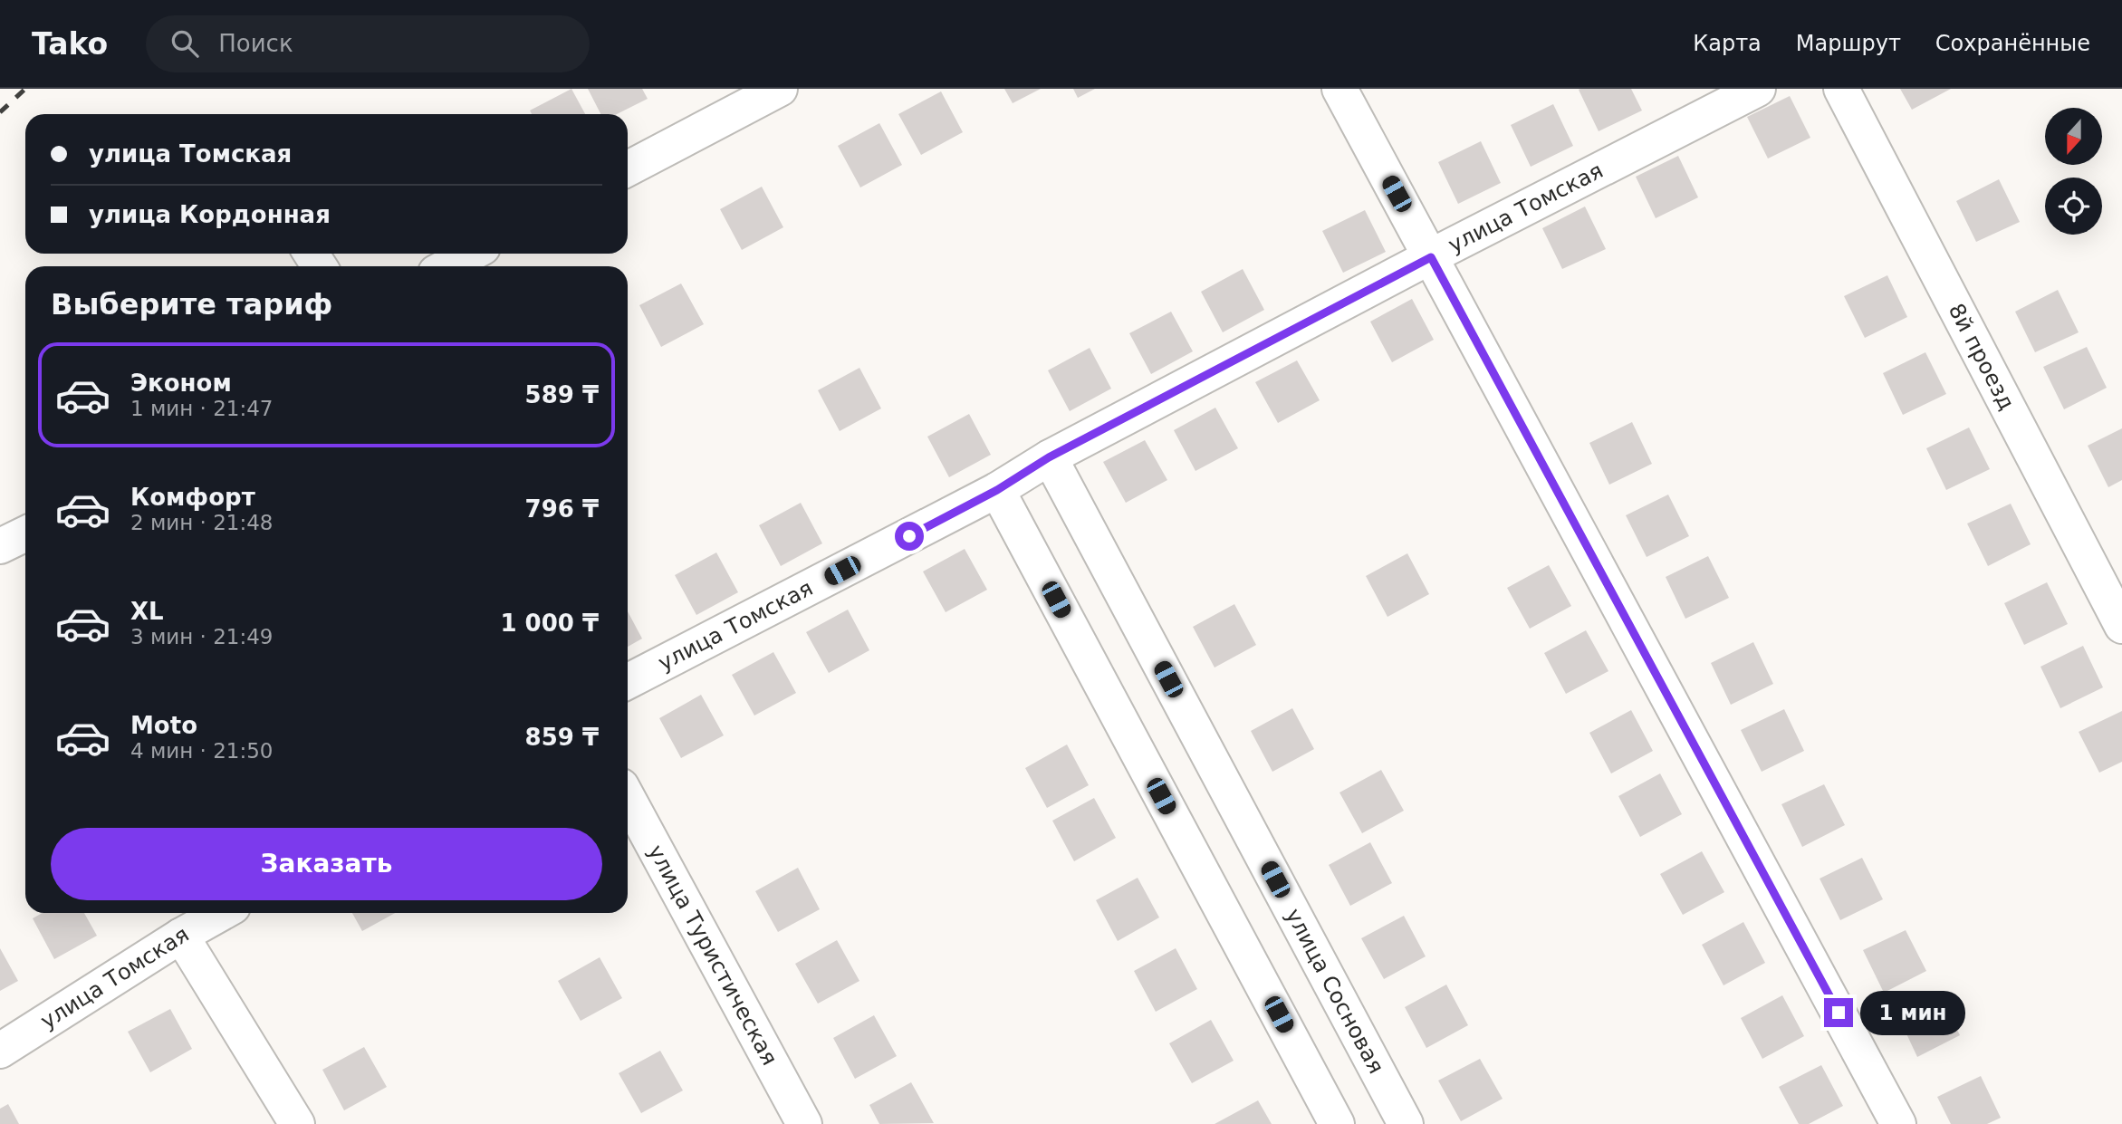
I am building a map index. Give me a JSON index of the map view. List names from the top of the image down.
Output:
{
  "streets": {
    "street": [
      "улица Томская",
      "8й проезд",
      "улица Туристическая",
      "улица Сосновая"
    ]
  },
  "crossings": [
    ["улица Томская", "улица Сосновая"]
  ],
  "north": "bottom",
  "page": {
    "header": "Tako",
    "search": "Поиск",
    "nav": ["Карта", "Маршрут", "Сохранённые"],
    "banner": ["улица Томская", "улица Кордонная"],
    "heading": "Выберите тариф",
    "list": [
      {
        "name": "Эконом",
        "note": "1 мин · 21:47",
        "value": "589 ₸"
      },
      {
        "name": "Комфорт",
        "note": "2 мин · 21:48",
        "value": "796 ₸"
      },
      {
        "name": "XL",
        "note": "3 мин · 21:49",
        "value": "1 000 ₸"
      },
      {
        "name": "Moto",
        "note": "4 мин · 21:50",
        "value": "859 ₸"
      }
    ],
    "buttons": "Заказать",
    "bubble": "1 мин"
  }
}
